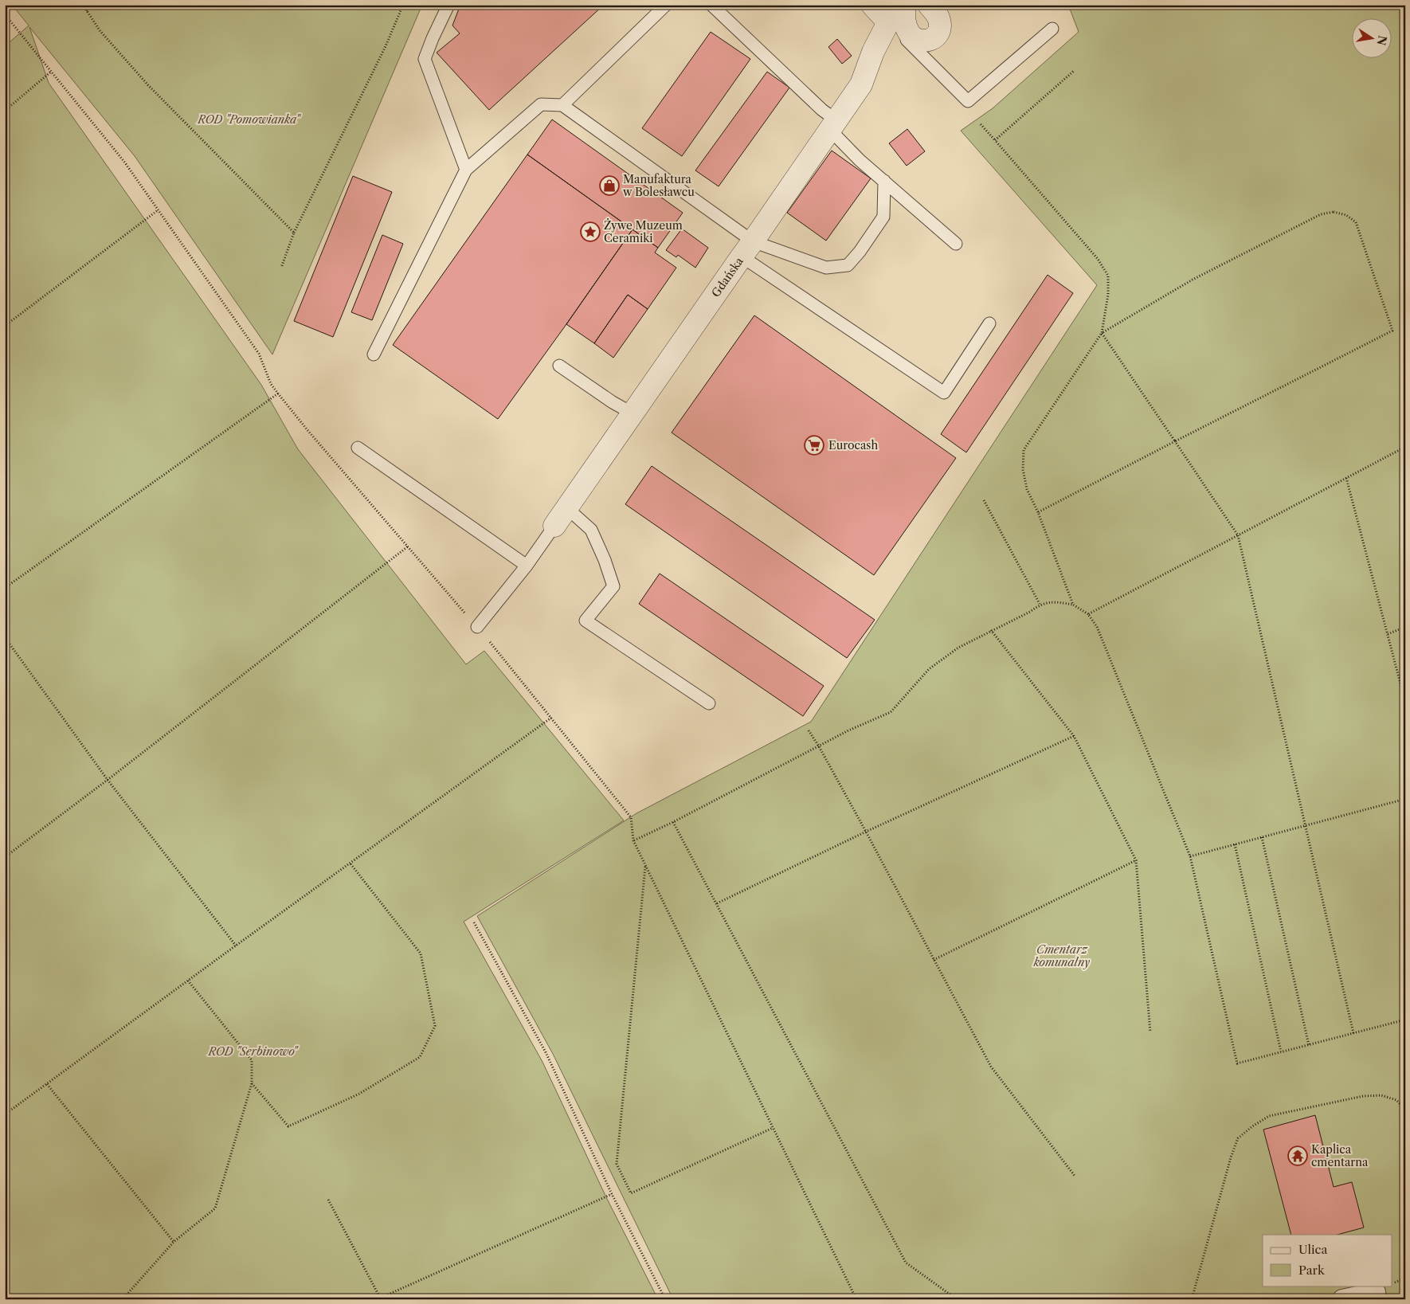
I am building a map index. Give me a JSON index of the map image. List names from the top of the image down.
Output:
{
  "streets": {
    "street": ["Gdańska"]
  },
  "parks": ["ROD \"Pomowianka\"", "Cmentarz komunalny", "ROD \"Serbinowo\""],
  "places": {
    "shop": ["Manufaktura w Bolesławcu"],
    "place": ["Żywe Muzeum Ceramiki"],
    "supermarket": ["Eurocash"],
    "temple": ["Kaplica cmentarna"]
  },
  "legend": ["Ulica", "Park"],
  "north": "right"
}
